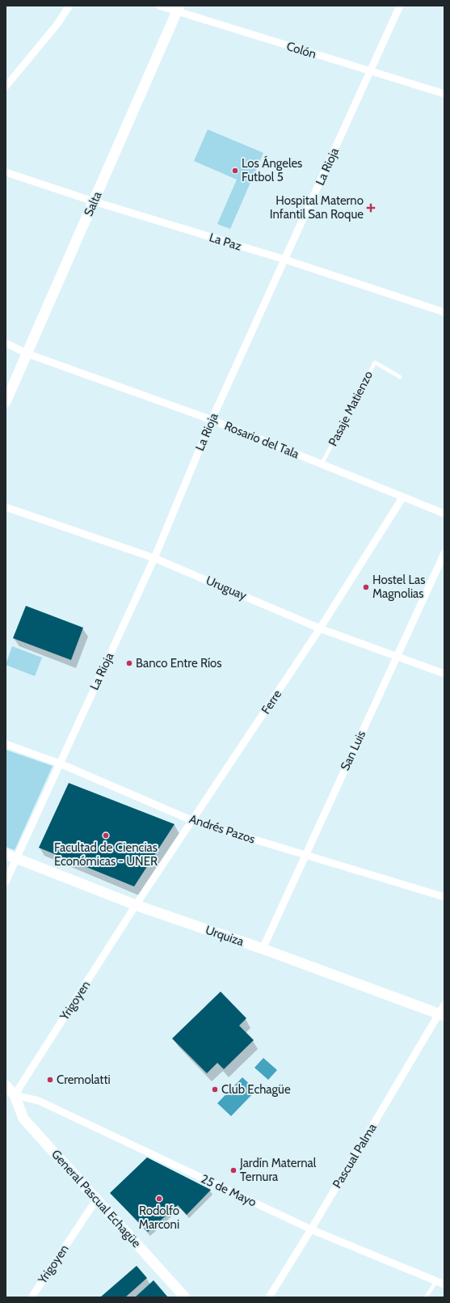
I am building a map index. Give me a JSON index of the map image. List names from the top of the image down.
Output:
{
  "streets": {
    "street": [
      "Colón",
      "La Rioja",
      "Salta",
      "La Paz",
      "Rosario del Tala",
      "Uruguay",
      "Ferre",
      "San Luis",
      "Andrés Pazos",
      "Urquiza",
      "Yrigoyen",
      "Pascual Palma",
      "25 de Mayo",
      "General Pascual Echagüe"
    ],
    "lane": ["Pasaje Matienzo"]
  },
  "crossings": [
    ["Colón", "La Rioja"],
    ["Colón", "Salta"],
    ["La Rioja", "La Paz"],
    ["La Rioja", "Rosario del Tala"],
    ["La Rioja", "Uruguay"],
    ["La Rioja", "Andrés Pazos"],
    ["La Rioja", "Urquiza"],
    ["Salta", "La Paz"],
    ["Salta", "Rosario del Tala"],
    ["Pasaje Matienzo", "Rosario del Tala"],
    ["Rosario del Tala", "Ferre"],
    ["Uruguay", "Ferre"],
    ["Uruguay", "San Luis"],
    ["Ferre", "Andrés Pazos"],
    ["Ferre", "Urquiza"],
    ["Ferre", "Yrigoyen"],
    ["San Luis", "Andrés Pazos"],
    ["San Luis", "Urquiza"],
    ["Urquiza", "Yrigoyen"],
    ["Urquiza", "Pascual Palma"],
    ["Yrigoyen", "25 de Mayo"],
    ["Yrigoyen", "General Pascual Echagüe"],
    ["Pascual Palma", "25 de Mayo"],
    ["25 de Mayo", "General Pascual Echagüe"]
  ],
  "places": {
    "other": [
      "Los Ángeles Futbol 5",
      "Hostel Las Magnolias",
      "Banco Entre Ríos",
      "Facultad de Ciencias Económicas - UNER",
      "Cremolatti",
      "Club Echagüe",
      "Jardín Maternal Ternura",
      "Rodolfo Marconi"
    ],
    "health": ["Hospital Materno Infantil San Roque"]
  }
}
